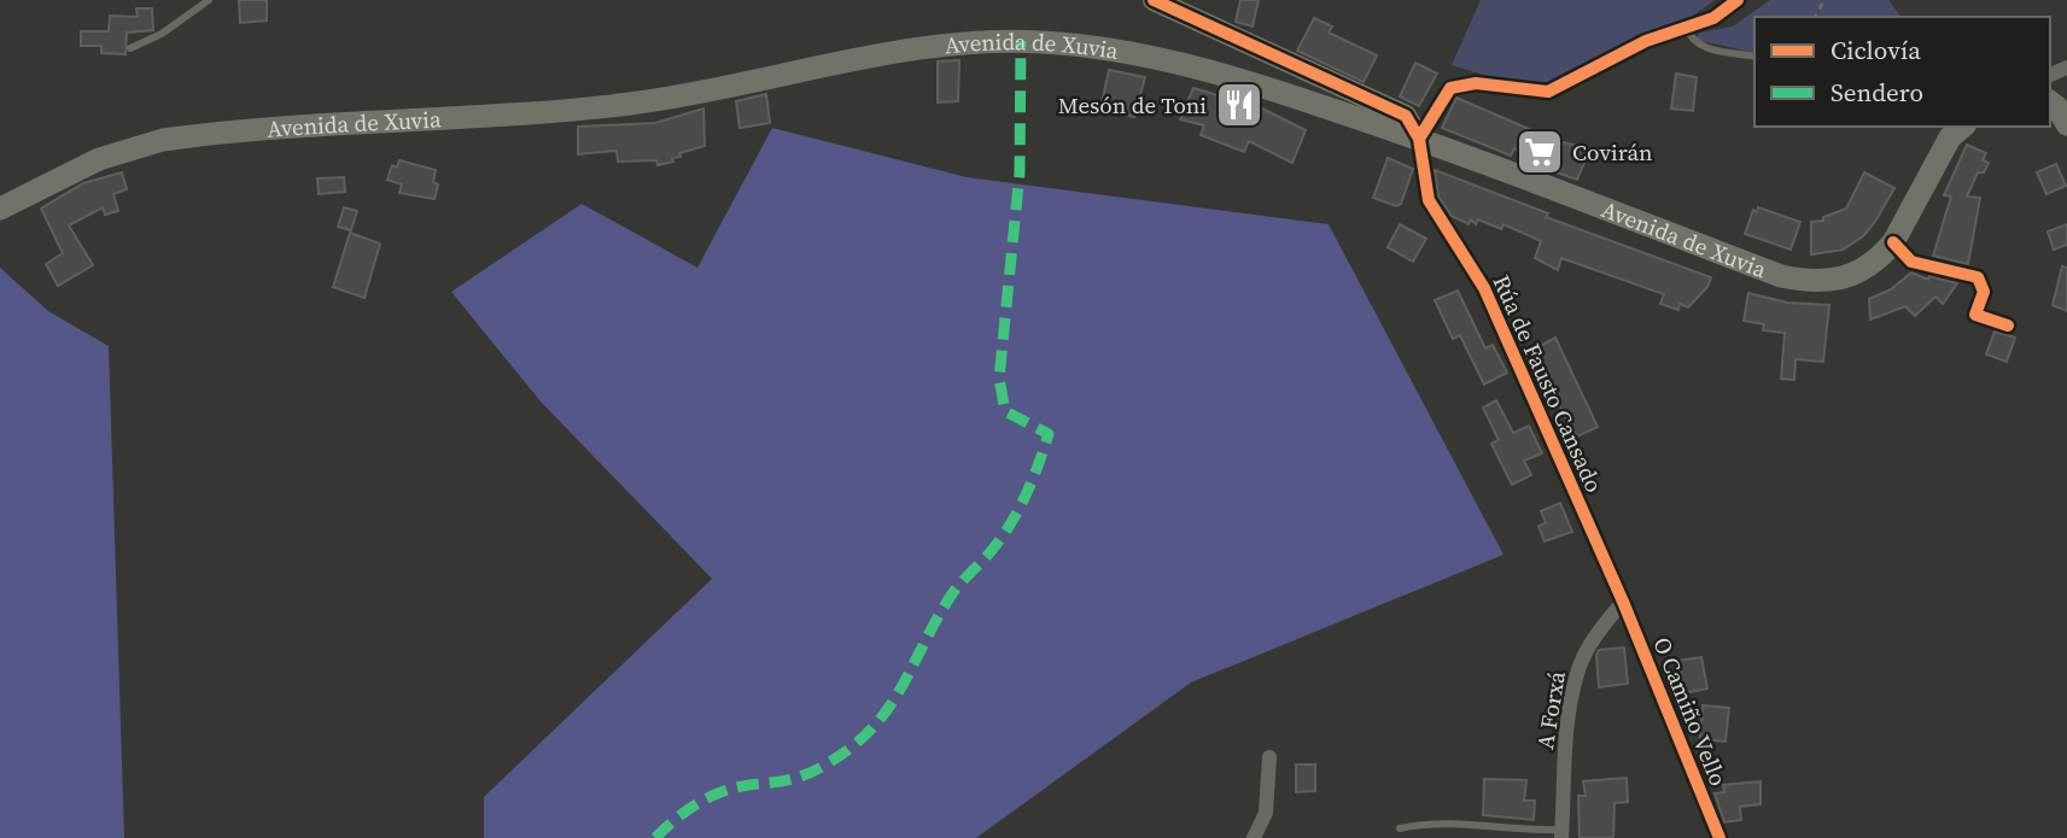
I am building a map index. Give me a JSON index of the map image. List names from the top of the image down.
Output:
{
  "streets": {
    "main road": ["Avenida de Xuvia"],
    "street": ["Rúa de Fausto Cansado", "A Forxá", "O Camiño Vello"]
  },
  "crossings": [
    ["Avenida de Xuvia", "Rúa de Fausto Cansado"],
    ["Rúa de Fausto Cansado", "A Forxá"],
    ["Rúa de Fausto Cansado", "O Camiño Vello"],
    ["A Forxá", "O Camiño Vello"]
  ],
  "places": {
    "restaurant": ["Mesón de Toni"],
    "supermarket": ["Covirán"]
  },
  "legend": ["Ciclovía", "Sendero"]
}
